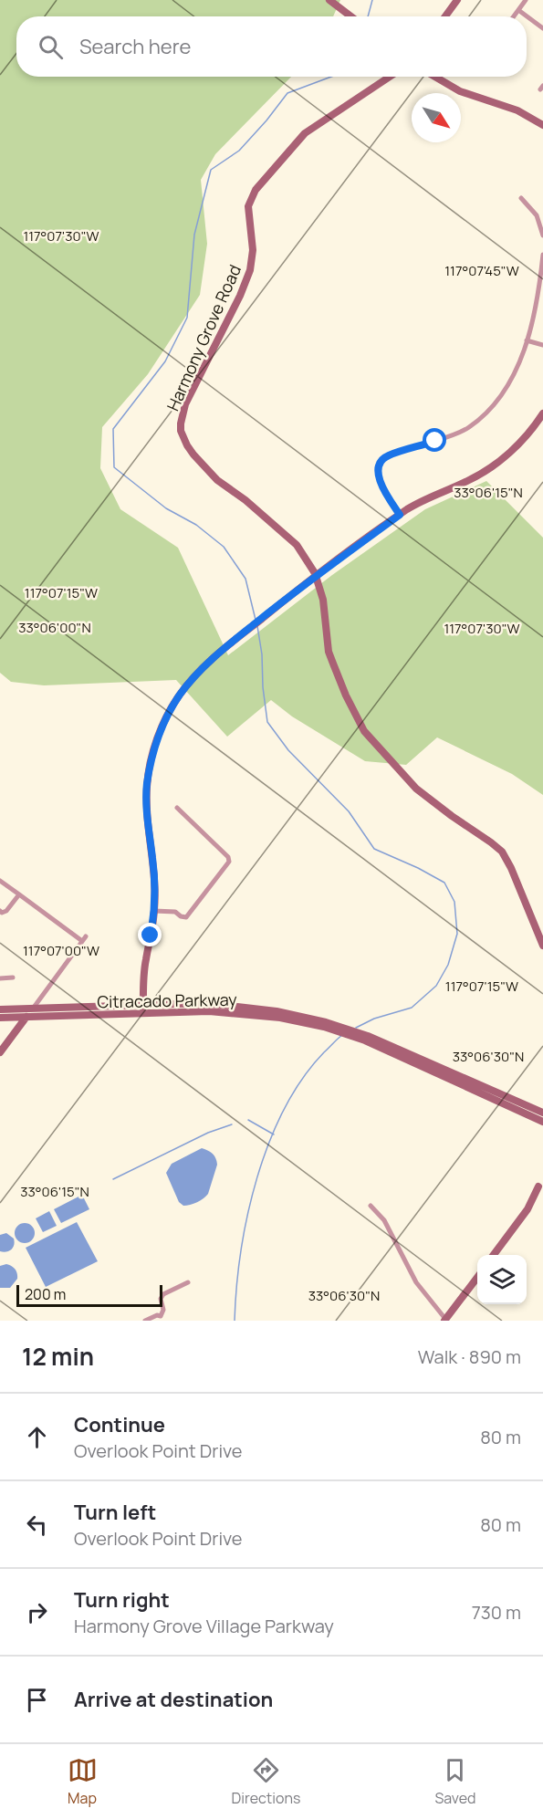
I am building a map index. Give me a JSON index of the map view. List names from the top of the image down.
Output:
{
  "streets": {
    "main road": ["Harmony Grove Road", "Citracado Parkway"]
  },
  "scale_bar": "200 m",
  "north": "bottom right",
  "page": {
    "search": "Search here",
    "scale": "200 m",
    "heading": ["12 min", "Walk · 890 m"],
    "list": [
      ["Continue", "Overlook Point Drive", "80 m"],
      ["Turn left", "Overlook Point Drive", "80 m"],
      ["Turn right", "Harmony Grove Village Parkway", "730 m"],
      "Arrive at destination"
    ],
    "nav": ["Map", "Directions", "Saved"]
  },
  "coordinates": [
    "117°07'30\"W",
    "117°07'45\"W",
    "33°06'15\"N",
    "117°07'15\"W",
    "33°06'00\"N",
    "117°07'00\"W",
    "33°06'30\"N"
  ]
}
